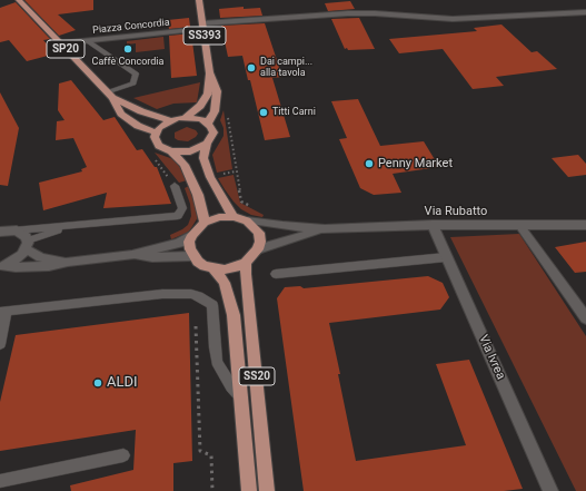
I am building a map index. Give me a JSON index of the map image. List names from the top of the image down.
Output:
{
  "streets": {
    "main road": ["SS393", "SP20", "SS20"],
    "street": ["Piazza Concordia", "Via Rubatto", "Via Ivrea"]
  },
  "crossings": [
    ["Piazza Concordia", "SS393"],
    ["Piazza Concordia", "SP20"],
    ["SS393", "SP20"],
    ["Via Rubatto", "Via Ivrea"]
  ],
  "places": [
    "Caffè Concordia",
    "Dai campi... alla tavola",
    "Titti Carni",
    "Penny Market",
    "ALDI"
  ]
}
